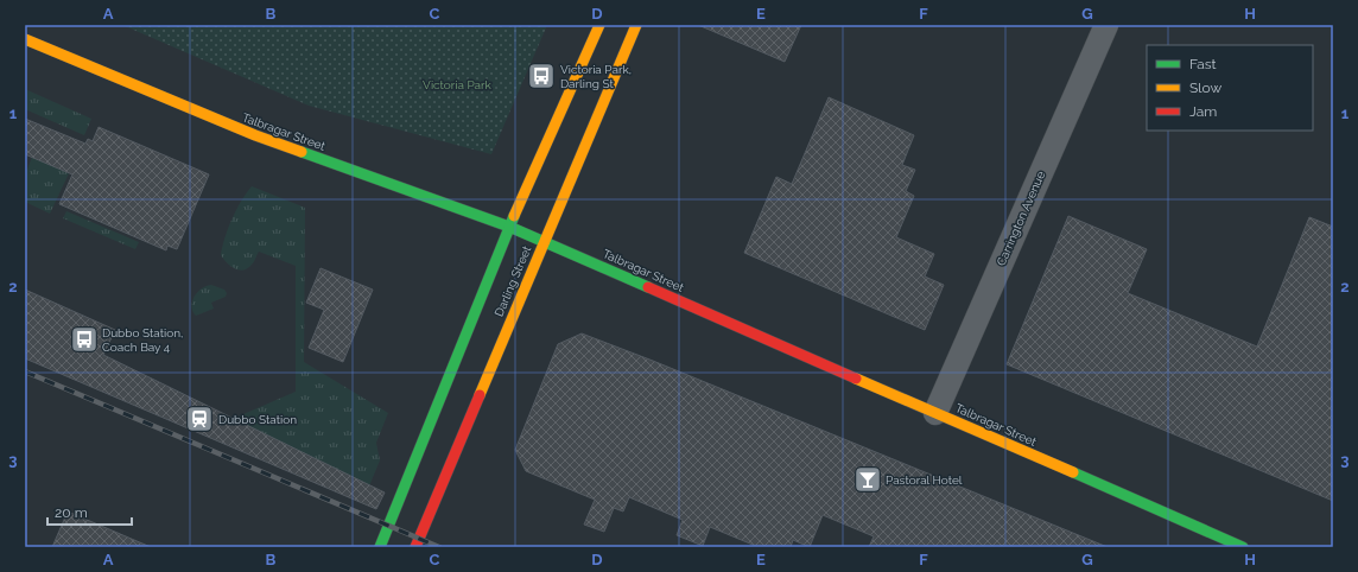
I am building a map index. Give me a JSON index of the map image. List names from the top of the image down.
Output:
{
  "streets": {
    "street": ["Talbragar Street", "Carrington Avenue", "Darling Street"]
  },
  "crossings": [
    ["Talbragar Street", "Carrington Avenue"],
    ["Talbragar Street", "Darling Street"]
  ],
  "parks": ["Victoria Park"],
  "places": {
    "bus stop": ["Victoria Park, Darling St", "Dubbo Station, Coach Bay 4"],
    "station": ["Dubbo Station"],
    "bar": ["Pastoral Hotel"]
  },
  "legend": ["Fast", "Slow", "Jam"],
  "scale_bar": "20 m",
  "grid": {
    "columns": [
      "A",
      "B",
      "C",
      "D",
      "E",
      "F",
      "G",
      "H"
    ],
    "rows": ["1", "2", "3"]
  }
}
